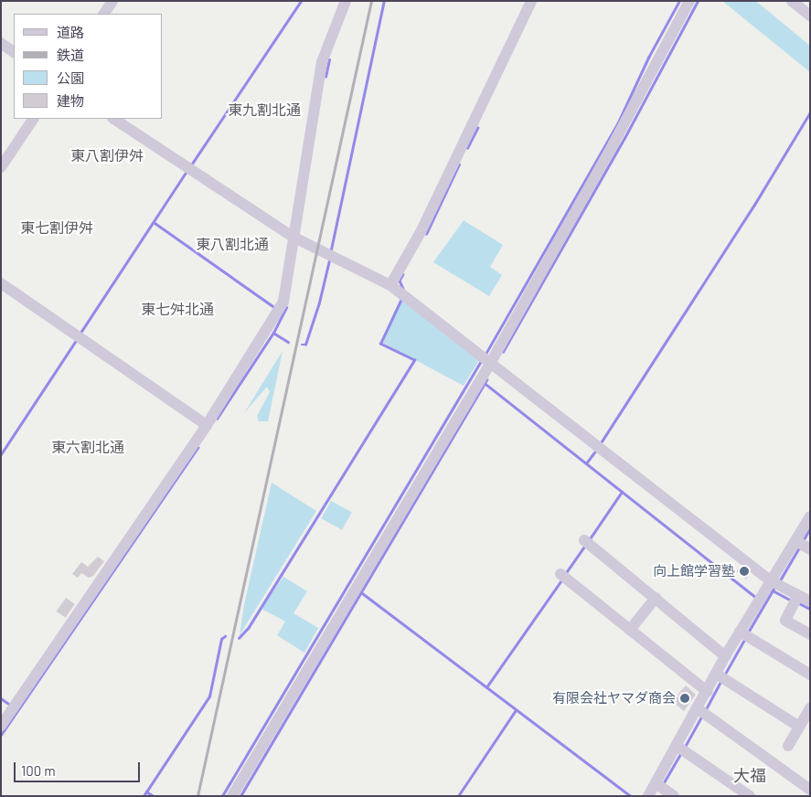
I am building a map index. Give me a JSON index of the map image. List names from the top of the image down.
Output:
{
  "districts": [
    "東九割北通",
    "東八割伊舛",
    "東七割伊舛",
    "東八割北通",
    "東七舛北通",
    "東六割北通",
    "大福"
  ],
  "places": ["向上館学習塾", "有限会社ヤマダ商会"],
  "legend": [
    "道路",
    "鉄道",
    "公園",
    "建物"
  ],
  "scale_bar": "100 m"
}
